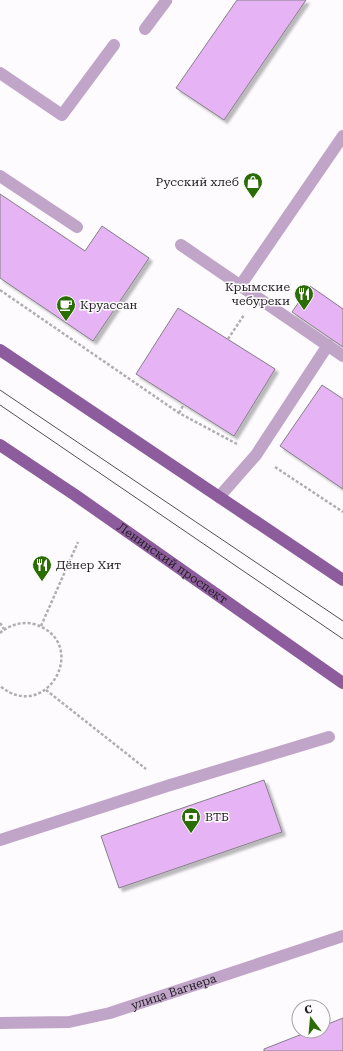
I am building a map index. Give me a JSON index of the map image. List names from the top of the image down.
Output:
{
  "streets": {
    "main road": ["Ленинский проспект"],
    "street": ["улица Вагнера"]
  },
  "places": {
    "shop": ["Русский хлеб"],
    "restaurant": ["Крымские чебуреки", "Дёнер Хит"],
    "cafe": ["Круассан"],
    "bank": ["ВТБ"]
  },
  "north": "top"
}
